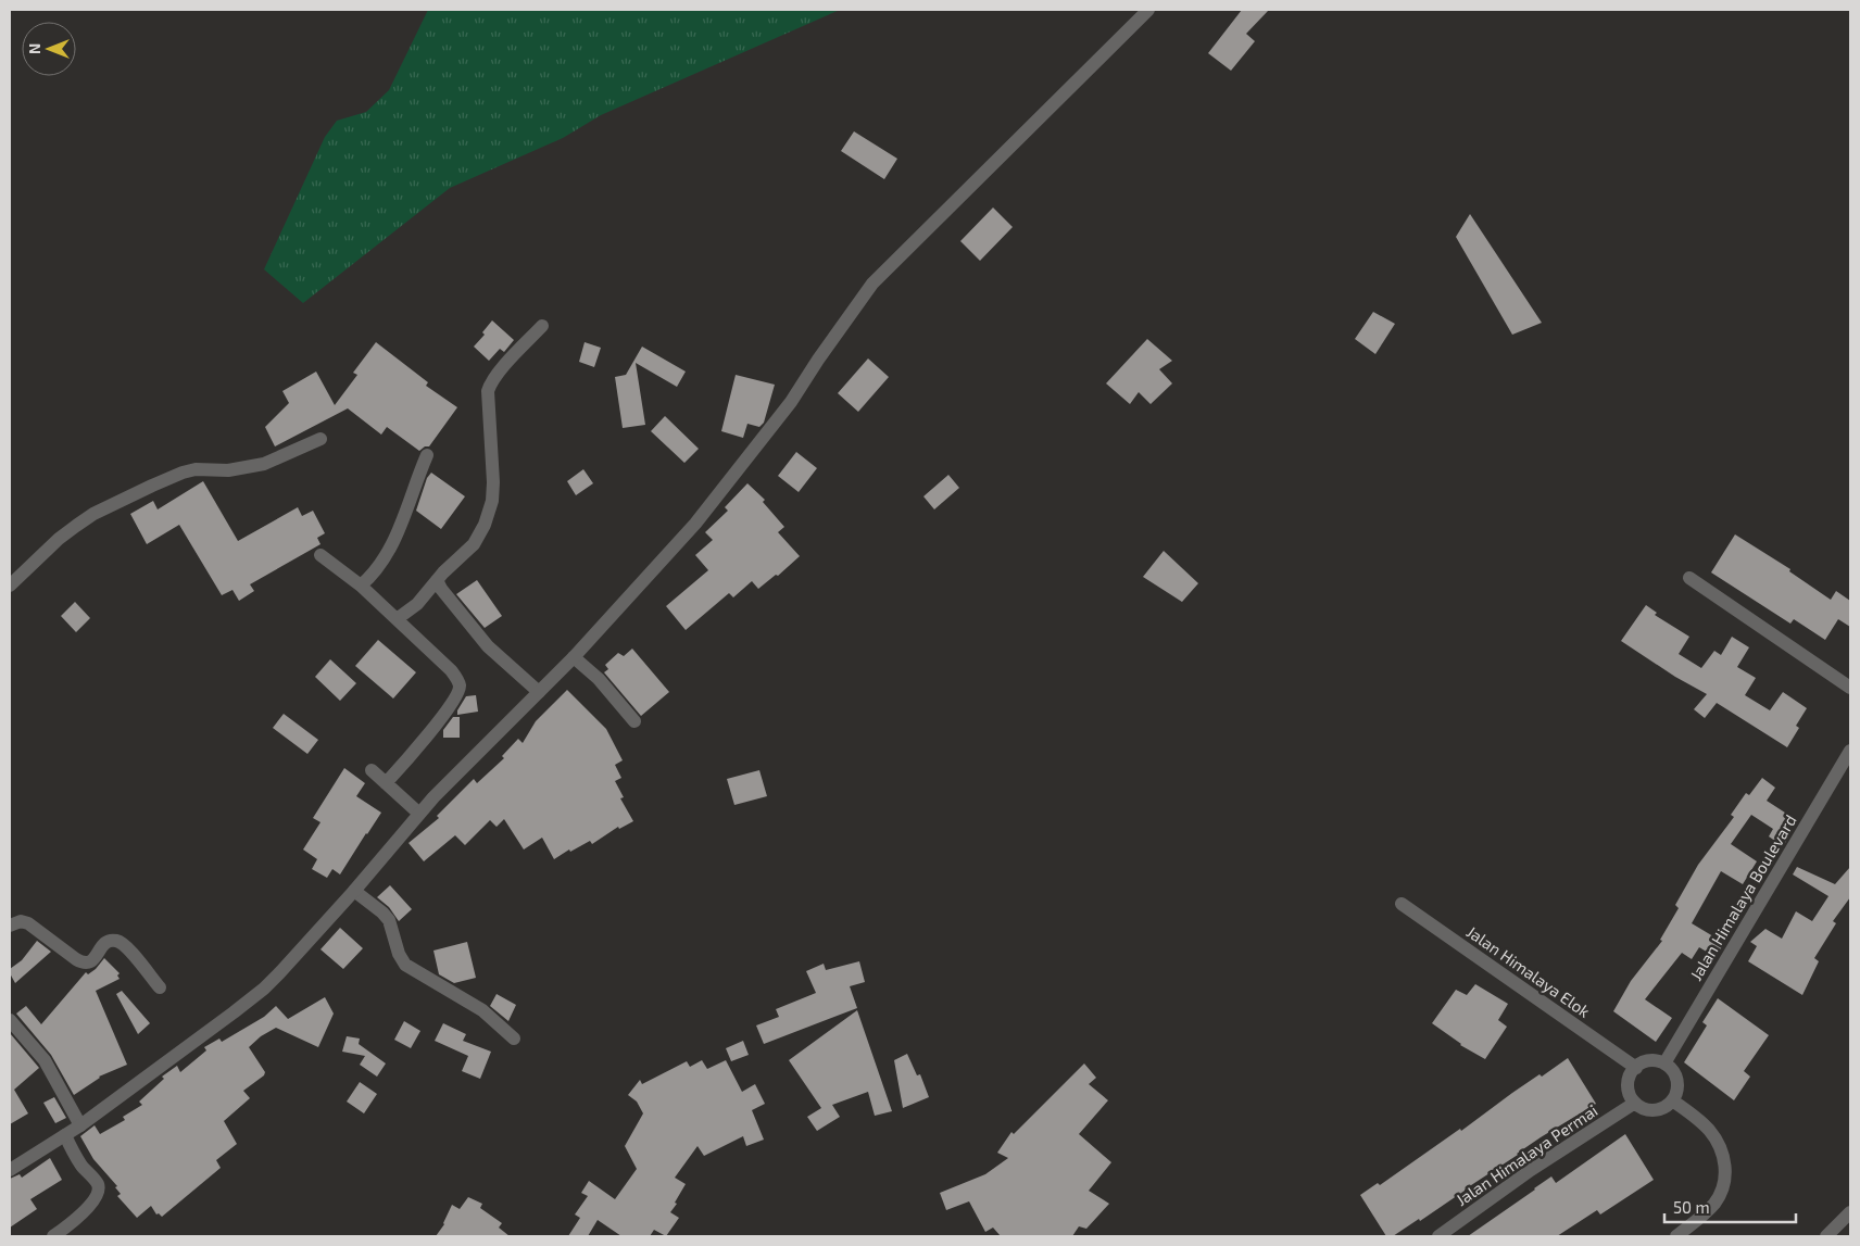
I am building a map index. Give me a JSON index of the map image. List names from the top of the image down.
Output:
{
  "streets": {
    "street": ["Jalan Himalaya Boulevard", "Jalan Himalaya Elok", "Jalan Himalaya Permai"]
  },
  "crossings": [
    ["Jalan Himalaya Boulevard", "Jalan Himalaya Elok"],
    ["Jalan Himalaya Boulevard", "Jalan Himalaya Permai"],
    ["Jalan Himalaya Elok", "Jalan Himalaya Permai"]
  ],
  "scale_bar": "50 m",
  "north": "left"
}
